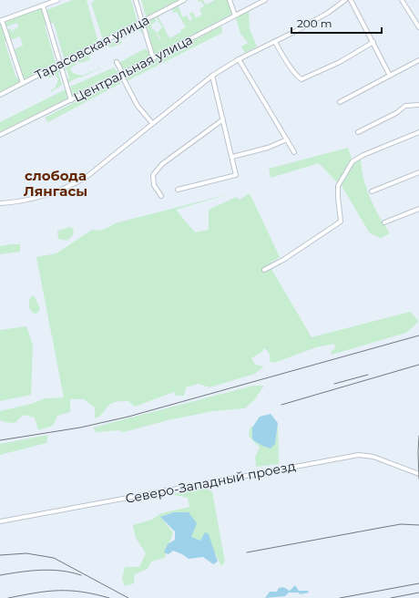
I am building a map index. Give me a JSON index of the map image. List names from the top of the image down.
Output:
{
  "streets": {
    "street": ["Тарасовская улица", "Центральная улица", "Северо-Западный проезд"]
  },
  "districts": ["слобода Лянгасы"],
  "scale_bar": "200 m"
}
